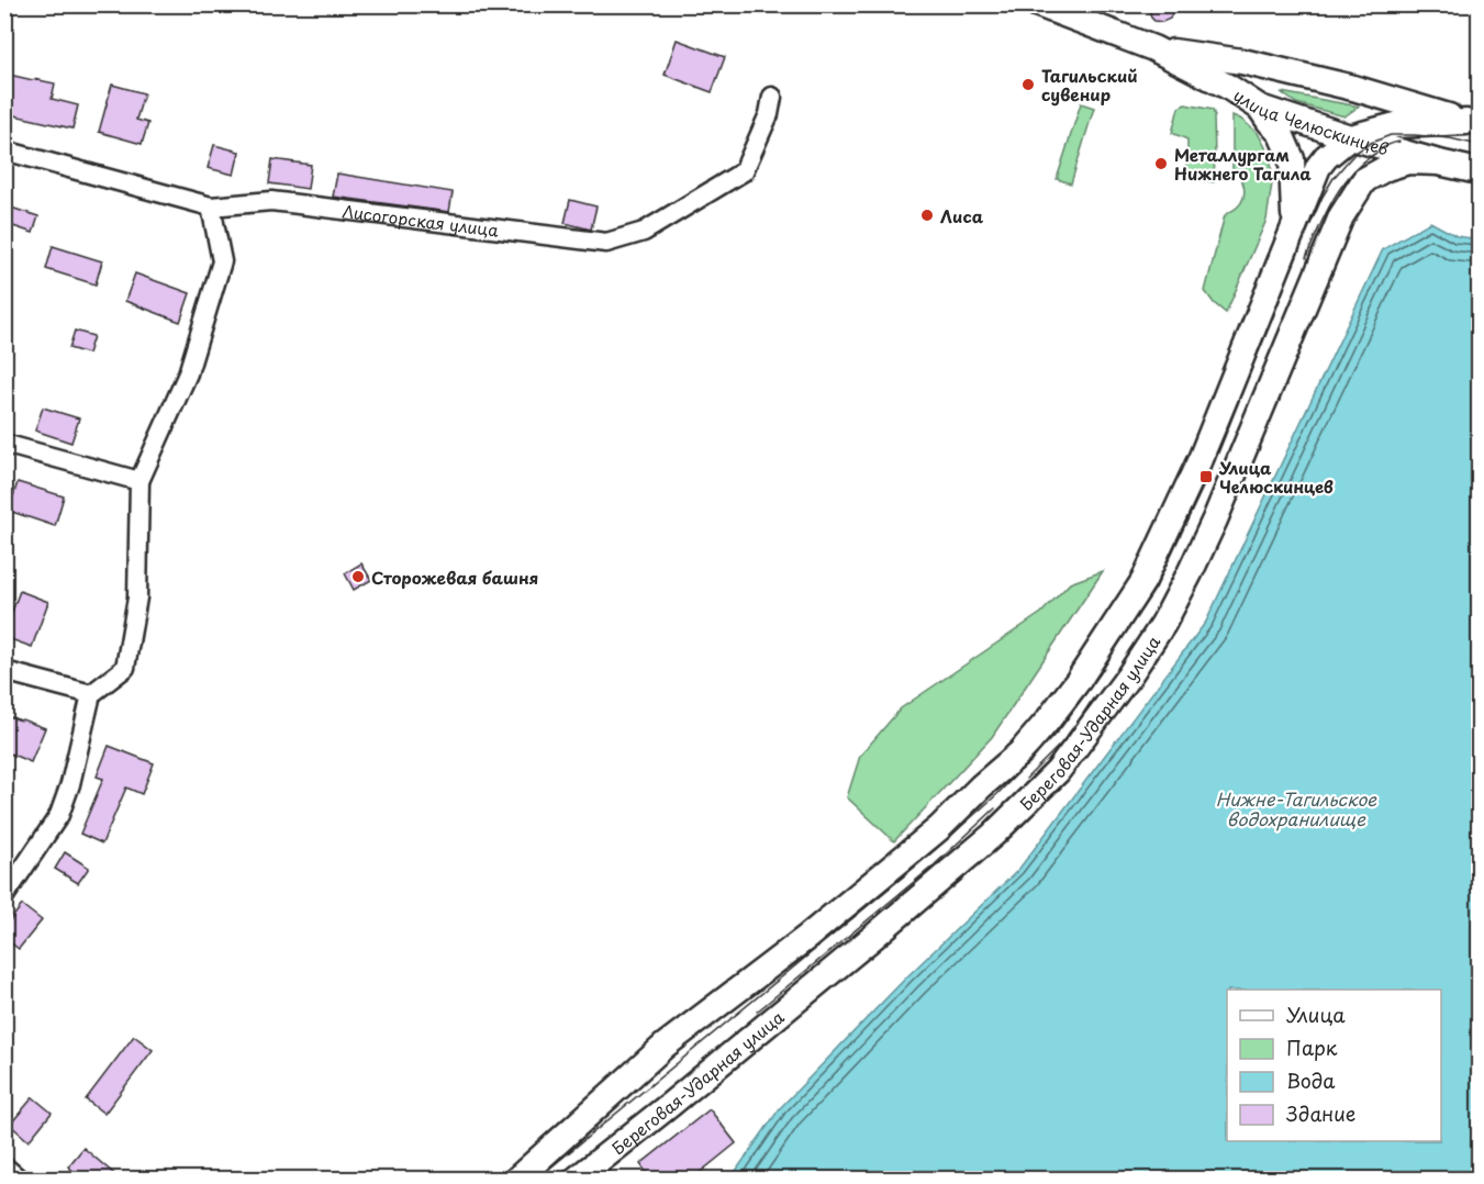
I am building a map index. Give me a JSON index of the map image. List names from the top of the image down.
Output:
{
  "streets": {
    "main road": ["улица Челюскинцев", "Береговая-Ударная улица"],
    "street": ["Лисогорская улица"]
  },
  "crossings": [
    ["улица Челюскинцев", "Береговая-Ударная улица"]
  ],
  "water": ["Нижне-Тагильское водохранилище"],
  "places": {
    "other": [
      "Тагильский сувенир",
      "Металлургам Нижнего Тагила",
      "Лиса",
      "Сторожевая башня"
    ],
    "transit": ["Улица Челюскинцев"]
  },
  "legend": [
    "Улица",
    "Парк",
    "Вода",
    "Здание"
  ]
}
